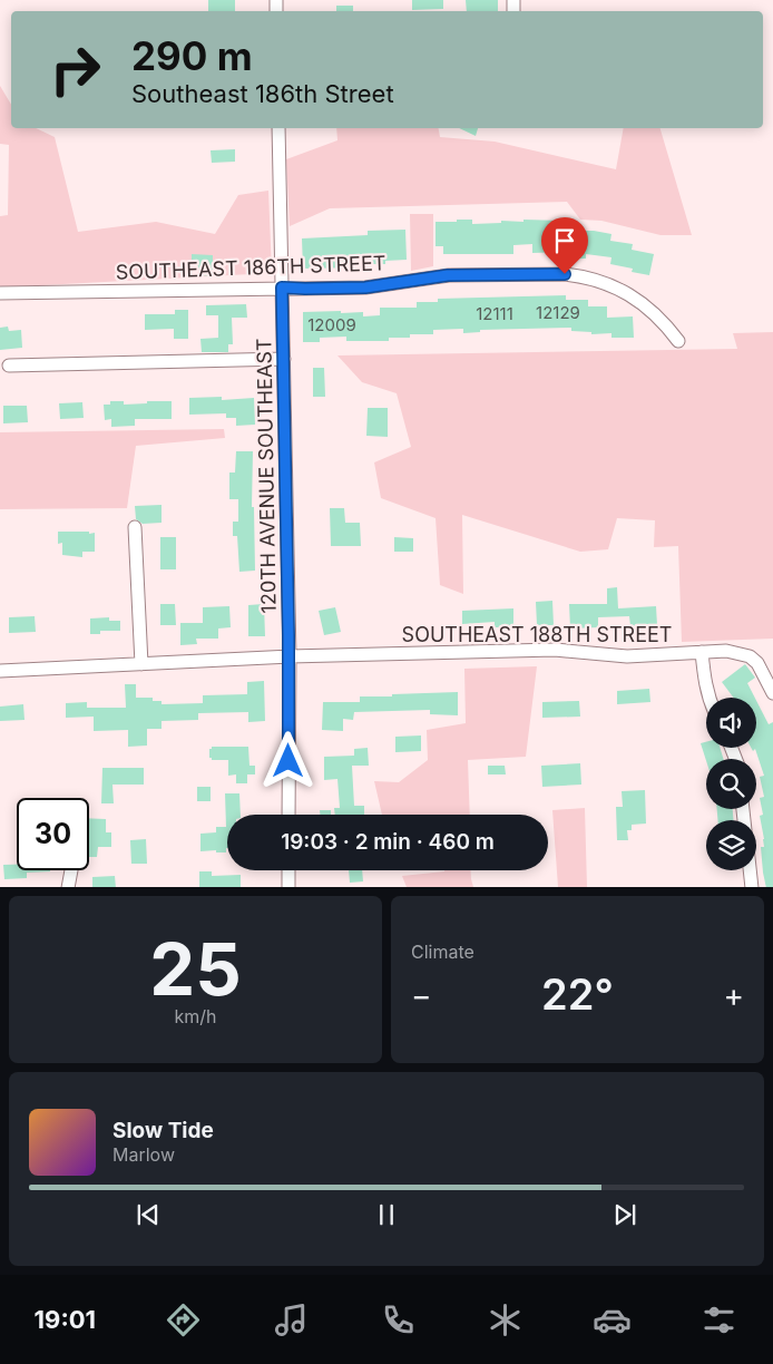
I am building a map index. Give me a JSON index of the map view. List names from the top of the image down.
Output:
{
  "streets": {
    "street": ["SOUTHEAST 186TH STREET", "120TH AVENUE SOUTHEAST", "SOUTHEAST 188TH STREET"]
  },
  "crossings": [
    ["SOUTHEAST 186TH STREET", "120TH AVENUE SOUTHEAST"],
    ["120TH AVENUE SOUTHEAST", "SOUTHEAST 188TH STREET"]
  ],
  "house_numbers": ["12129", "12111", "12009"],
  "page": {
    "turn": ["290 m", "Southeast 186th Street"],
    "limit": "30",
    "trip": "19:03 · 2 min · 460 m",
    "tile": [
      ["25", "km/h"],
      "Climate"
    ],
    "heat": ["−", "22°", "+"],
    "song": ["Slow Tide", "Marlow"],
    "tabs": "19:01"
  }
}
